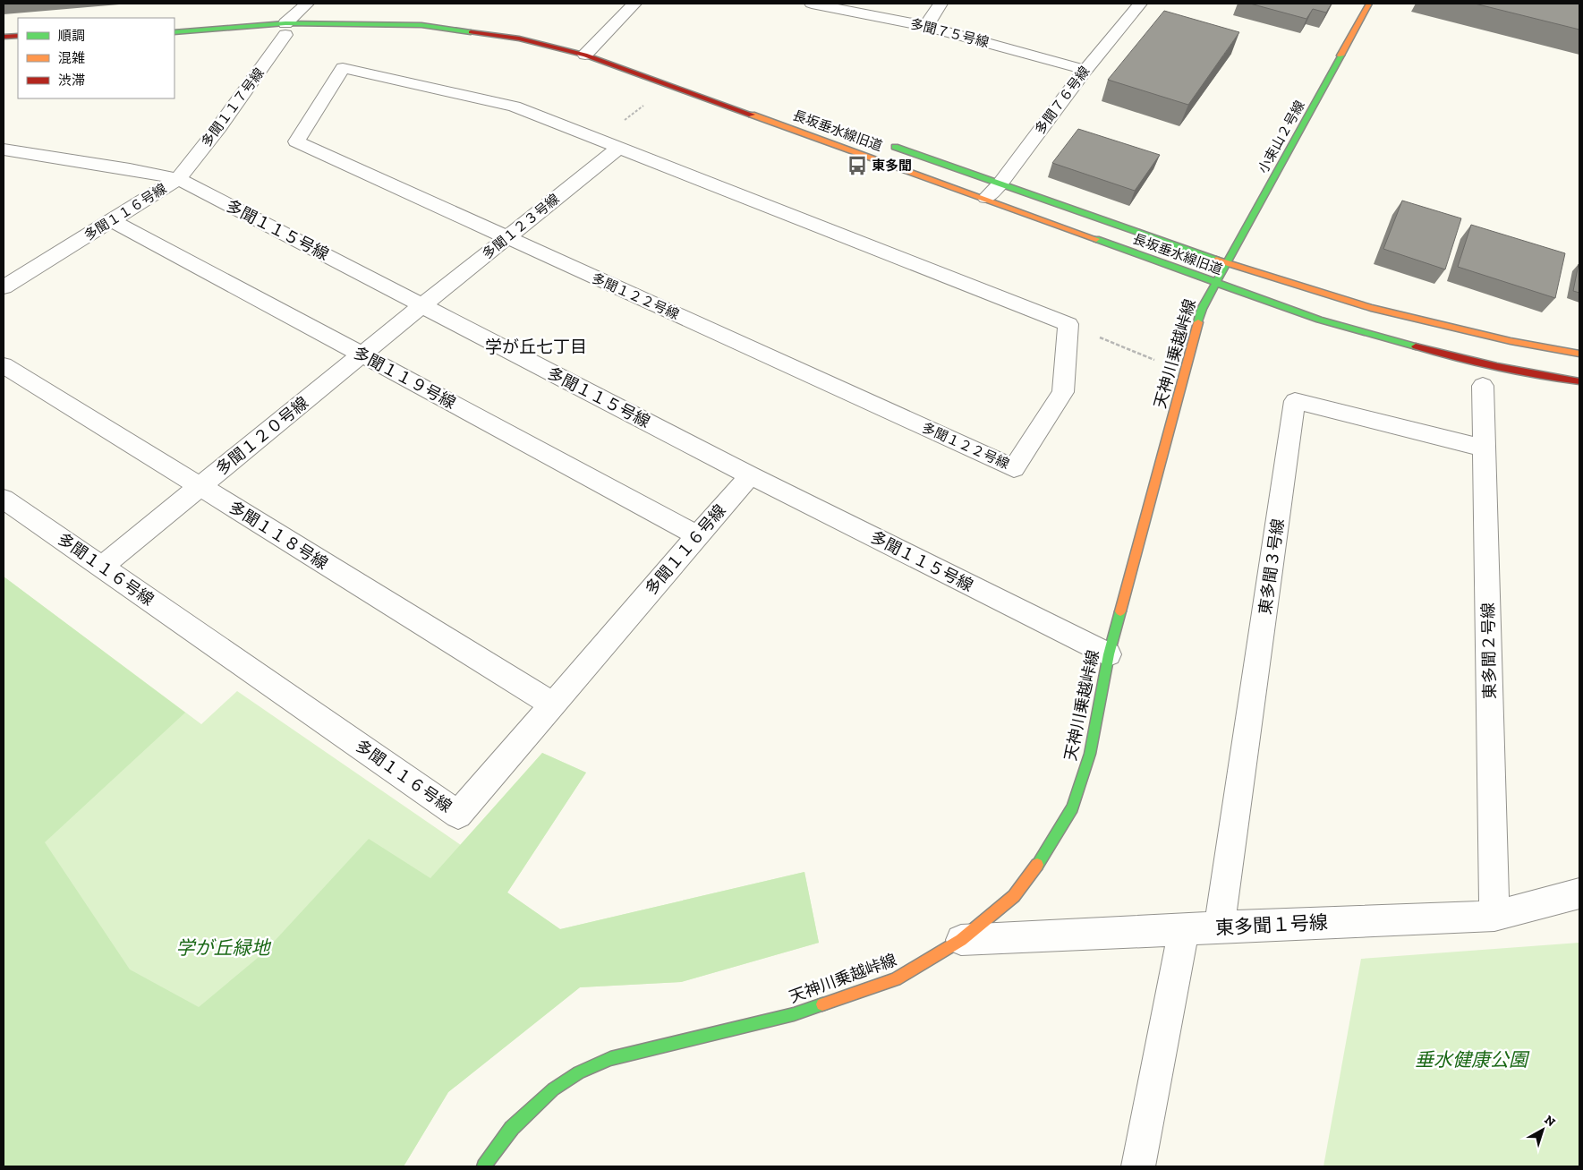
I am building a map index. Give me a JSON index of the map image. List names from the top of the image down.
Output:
{
  "streets": {
    "street": [
      "多聞７５号線",
      "多聞７６号線",
      "多聞１１７号線",
      "長坂垂水線旧道",
      "小束山２号線",
      "多聞１１６号線",
      "多聞１２３号線",
      "多聞１１５号線",
      "多聞１２２号線",
      "天神川乗越峠線",
      "多聞１１９号線",
      "多聞１２０号線",
      "多聞１１８号線",
      "東多聞３号線",
      "東多聞２号線",
      "東多聞１号線"
    ]
  },
  "crossings": [
    ["多聞７５号線", "多聞７６号線"],
    ["多聞７６号線", "長坂垂水線旧道"],
    ["多聞１１７号線", "長坂垂水線旧道"],
    ["多聞１１７号線", "多聞１１６号線"],
    ["多聞１１７号線", "多聞１１５号線"],
    ["長坂垂水線旧道", "小束山２号線"],
    ["長坂垂水線旧道", "天神川乗越峠線"],
    ["小束山２号線", "天神川乗越峠線"],
    ["多聞１１６号線", "多聞１１５号線"],
    ["多聞１１６号線", "多聞１１９号線"],
    ["多聞１１６号線", "多聞１２０号線"],
    ["多聞１１６号線", "多聞１１８号線"],
    ["多聞１２３号線", "多聞１１５号線"],
    ["多聞１２３号線", "多聞１２２号線"],
    ["多聞１２３号線", "多聞１２０号線"],
    ["多聞１１５号線", "天神川乗越峠線"],
    ["多聞１１５号線", "多聞１２０号線"],
    ["天神川乗越峠線", "東多聞１号線"],
    ["多聞１１９号線", "多聞１２０号線"],
    ["多聞１２０号線", "多聞１１８号線"],
    ["東多聞３号線", "東多聞２号線"],
    ["東多聞３号線", "東多聞１号線"],
    ["東多聞２号線", "東多聞１号線"]
  ],
  "districts": ["学が丘七丁目"],
  "parks": ["学が丘緑地", "垂水健康公園"],
  "places": {
    "bus stop": ["東多聞"]
  },
  "legend": ["順調", "混雑", "渋滞"],
  "north": "top right"
}
